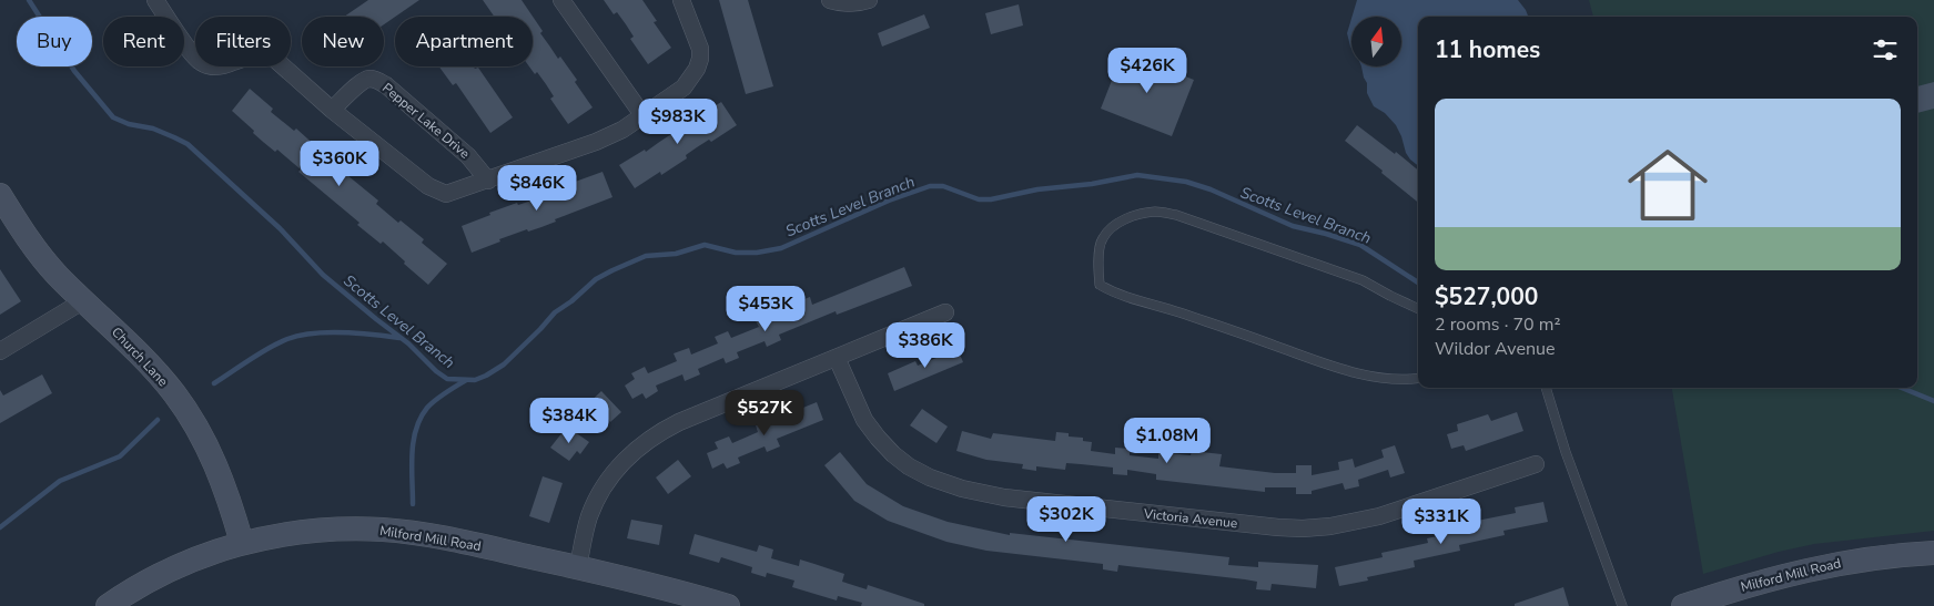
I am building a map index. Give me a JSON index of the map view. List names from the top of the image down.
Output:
{
  "streets": {
    "main road": ["Church Lane", "Milford Mill Road"],
    "street": ["Pepper Lake Drive", "Victoria Avenue"]
  },
  "crossings": [
    ["Church Lane", "Milford Mill Road"]
  ],
  "water": ["Scotts Level Branch"],
  "north": "top",
  "page": {
    "chip": [
      "Buy",
      "Rent",
      "Filters",
      "New",
      "Apartment"
    ],
    "heading": "11 homes",
    "price": [
      "$426K",
      "$983K",
      "$360K",
      "$846K",
      "$453K",
      "$386K",
      "$527K",
      "$384K",
      "$1.08M",
      "$302K",
      "$331K"
    ],
    "list": [
      {
        "name": "$527,000",
        "note": "2 rooms · 70 m² · Wildor Avenue"
      }
    ]
  }
}
